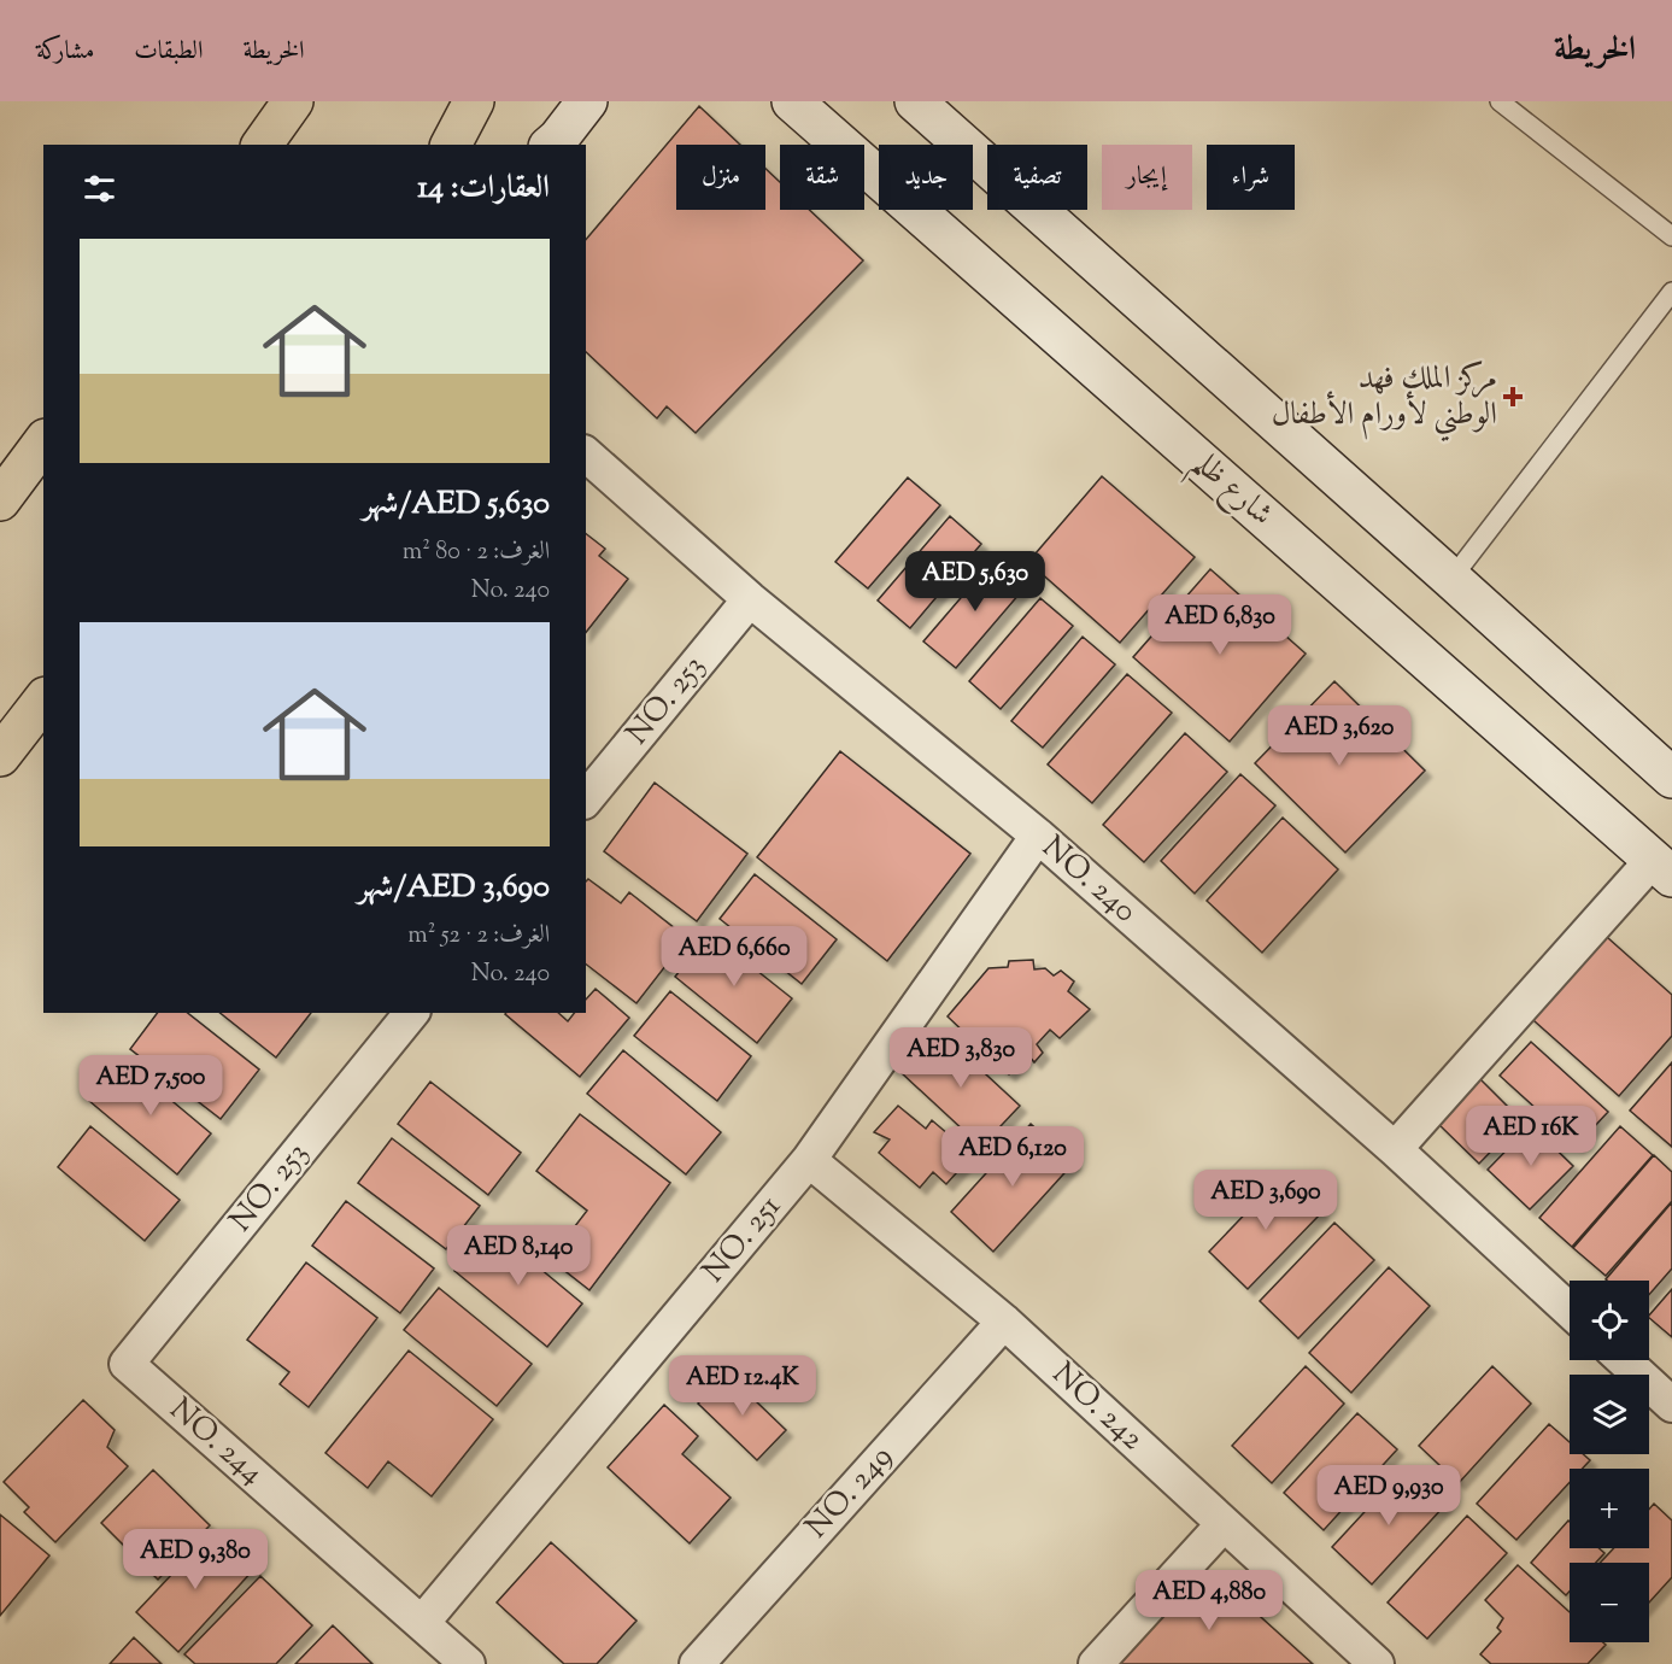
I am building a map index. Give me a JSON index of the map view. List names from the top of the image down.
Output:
{
  "streets": {
    "street": [
      "شارع ظلم",
      "NO. 253",
      "NO. 240",
      "NO. 251",
      "NO. 242",
      "NO. 244",
      "NO. 249"
    ]
  },
  "crossings": [
    ["NO. 253", "NO. 240"],
    ["NO. 253", "NO. 244"],
    ["NO. 240", "NO. 251"],
    ["NO. 251", "NO. 242"],
    ["NO. 251", "NO. 244"],
    ["NO. 242", "NO. 249"]
  ],
  "places": {
    "health": ["مركز الملك فهد الوطني لأورام الأطفال"]
  },
  "page": {
    "header": "الخريطة",
    "nav": ["الخريطة", "الطبقات", "مشاركة"],
    "chip": [
      "شراء",
      "إيجار",
      "تصفية",
      "جديد",
      "شقة",
      "منزل"
    ],
    "heading": "العقارات: 14",
    "list": [
      {
        "name": "AED 5,630/شهر",
        "note": "الغرف: 2 · 80 m² · No. 240"
      },
      {
        "name": "AED 3,690/شهر",
        "note": "الغرف: 2 · 52 m² · No. 240"
      }
    ],
    "price": [
      "AED 5,630",
      "AED 6,830",
      "AED 3,620",
      "AED 6,660",
      "AED 3,830",
      "AED 7,500",
      "AED 16K",
      "AED 6,120",
      "AED 3,690",
      "AED 8,140",
      "AED 12.4K",
      "AED 9,930",
      "AED 9,380",
      "AED 4,880"
    ],
    "map_buttons": ["+", "−"]
  }
}
